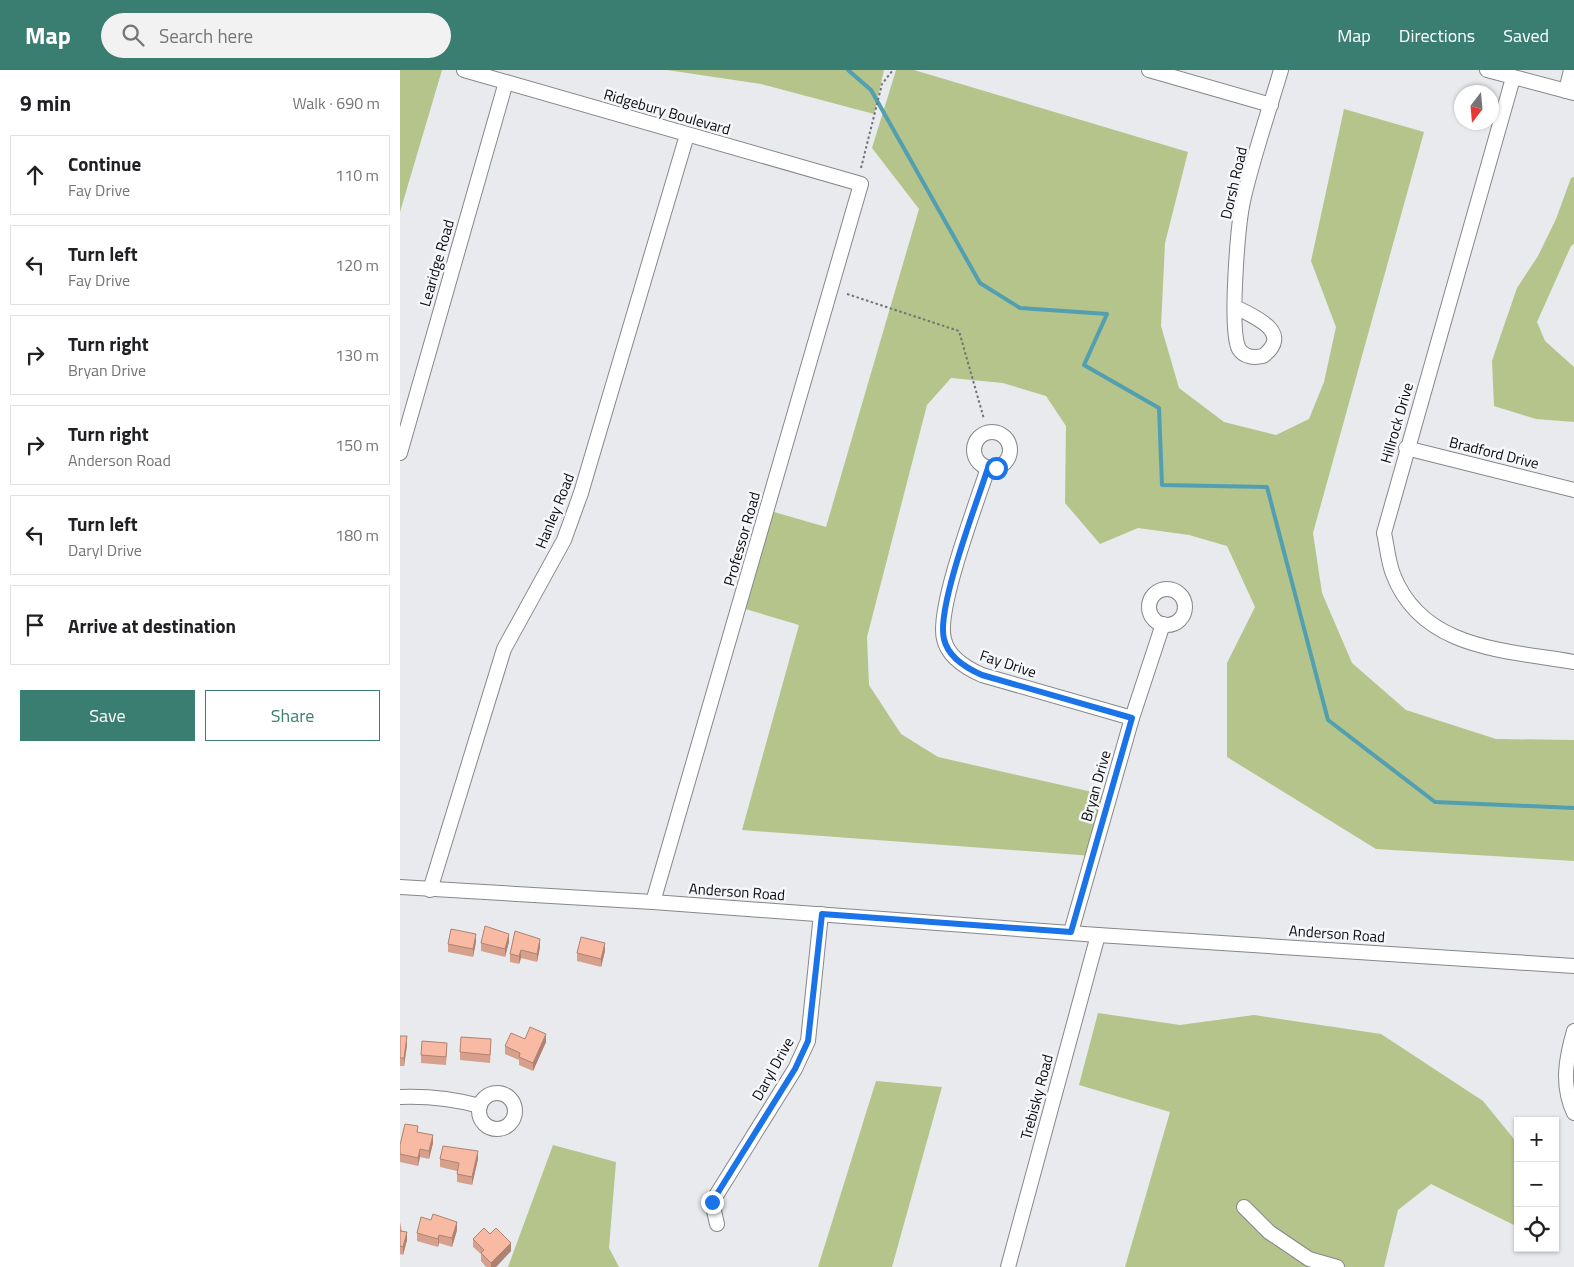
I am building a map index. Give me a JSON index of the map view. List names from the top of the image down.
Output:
{
  "streets": {
    "street": [
      "Ridgebury Boulevard",
      "Dorsh Road",
      "Learidge Road",
      "Hillrock Drive",
      "Bradford Drive",
      "Hanley Road",
      "Professor Road",
      "Fay Drive",
      "Bryan Drive",
      "Anderson Road",
      "Daryl Drive",
      "Trebisky Road"
    ]
  },
  "crossings": [
    ["Ridgebury Boulevard", "Learidge Road"],
    ["Ridgebury Boulevard", "Hanley Road"],
    ["Ridgebury Boulevard", "Professor Road"],
    ["Hillrock Drive", "Bradford Drive"],
    ["Hanley Road", "Anderson Road"],
    ["Professor Road", "Anderson Road"],
    ["Fay Drive", "Bryan Drive"],
    ["Bryan Drive", "Anderson Road"],
    ["Anderson Road", "Daryl Drive"],
    ["Anderson Road", "Trebisky Road"]
  ],
  "north": "bottom",
  "page": {
    "header": "Map",
    "search": "Search here",
    "nav": ["Map", "Directions", "Saved"],
    "heading": ["9 min", "Walk · 690 m"],
    "list": [
      ["Continue", "Fay Drive", "110 m"],
      ["Turn left", "Fay Drive", "120 m"],
      ["Turn right", "Bryan Drive", "130 m"],
      ["Turn right", "Anderson Road", "150 m"],
      ["Turn left", "Daryl Drive", "180 m"],
      "Arrive at destination"
    ],
    "buttons": ["Save", "Share"],
    "map_buttons": ["+", "−"]
  }
}
